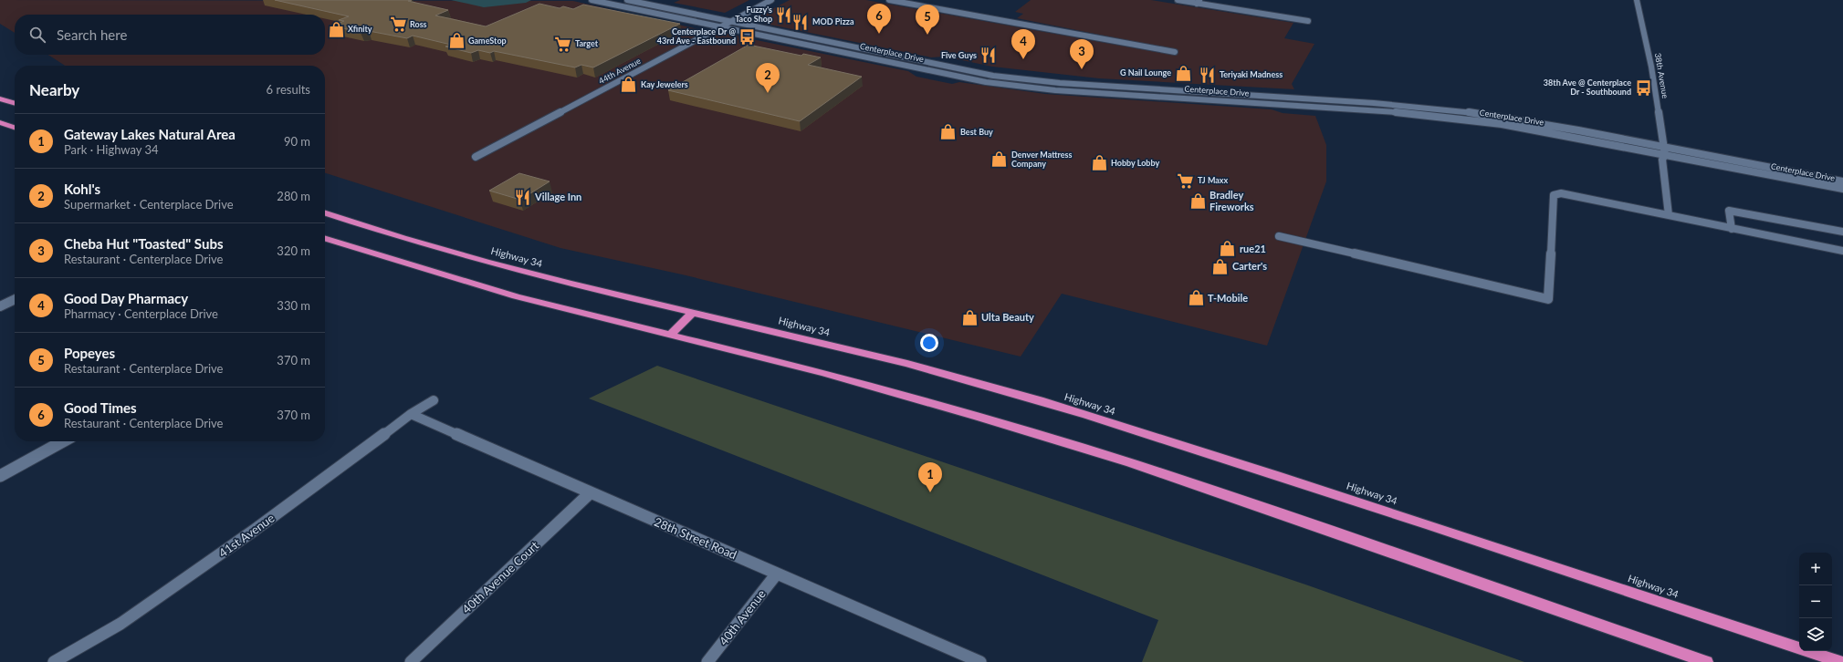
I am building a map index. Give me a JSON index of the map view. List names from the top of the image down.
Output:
{
  "streets": {
    "highway": ["Highway 34"],
    "street": [
      "Centerplace Drive",
      "44th Avenue",
      "38th Avenue",
      "41st Avenue",
      "28th Street Road",
      "40th Avenue Court",
      "40th Avenue"
    ]
  },
  "crossings": [
    ["Centerplace Drive", "44th Avenue"],
    ["Centerplace Drive", "38th Avenue"],
    ["41st Avenue", "28th Street Road"],
    ["28th Street Road", "40th Avenue Court"],
    ["28th Street Road", "40th Avenue"]
  ],
  "places": {
    "restaurant": [
      "Fuzzy's Taco Shop",
      "MOD Pizza",
      "Five Guys",
      "Teriyaki Madness",
      "Village Inn"
    ],
    "supermarket": ["Ross", "Target", "TJ Maxx"],
    "shop": [
      "Xfinity",
      "GameStop",
      "G Nail Lounge",
      "Kay Jewelers",
      "Best Buy",
      "Denver Mattress Company",
      "Hobby Lobby",
      "Bradley Fireworks",
      "rue21",
      "Carter's",
      "T-Mobile",
      "Ulta Beauty"
    ],
    "bus stop": ["Centerplace Dr @ 43rd Ave - Eastbound", "38th Ave @ Centerplace Dr - Southbound"]
  },
  "page": {
    "pins": [
      "6",
      "5",
      "4",
      "3",
      "2",
      "1"
    ],
    "search": "Search here",
    "heading": ["Nearby", "6 results"],
    "list": [
      {
        "mark": "1",
        "name": "Gateway Lakes Natural Area",
        "note": "Park · Highway 34",
        "value": "90 m"
      },
      {
        "mark": "2",
        "name": "Kohl's",
        "note": "Supermarket · Centerplace Drive",
        "value": "280 m"
      },
      {
        "mark": "3",
        "name": "Cheba Hut \"Toasted\" Subs",
        "note": "Restaurant · Centerplace Drive",
        "value": "320 m"
      },
      {
        "mark": "4",
        "name": "Good Day Pharmacy",
        "note": "Pharmacy · Centerplace Drive",
        "value": "330 m"
      },
      {
        "mark": "5",
        "name": "Popeyes",
        "note": "Restaurant · Centerplace Drive",
        "value": "370 m"
      },
      {
        "mark": "6",
        "name": "Good Times",
        "note": "Restaurant · Centerplace Drive",
        "value": "370 m"
      }
    ],
    "map_buttons": ["+", "−"]
  }
}
